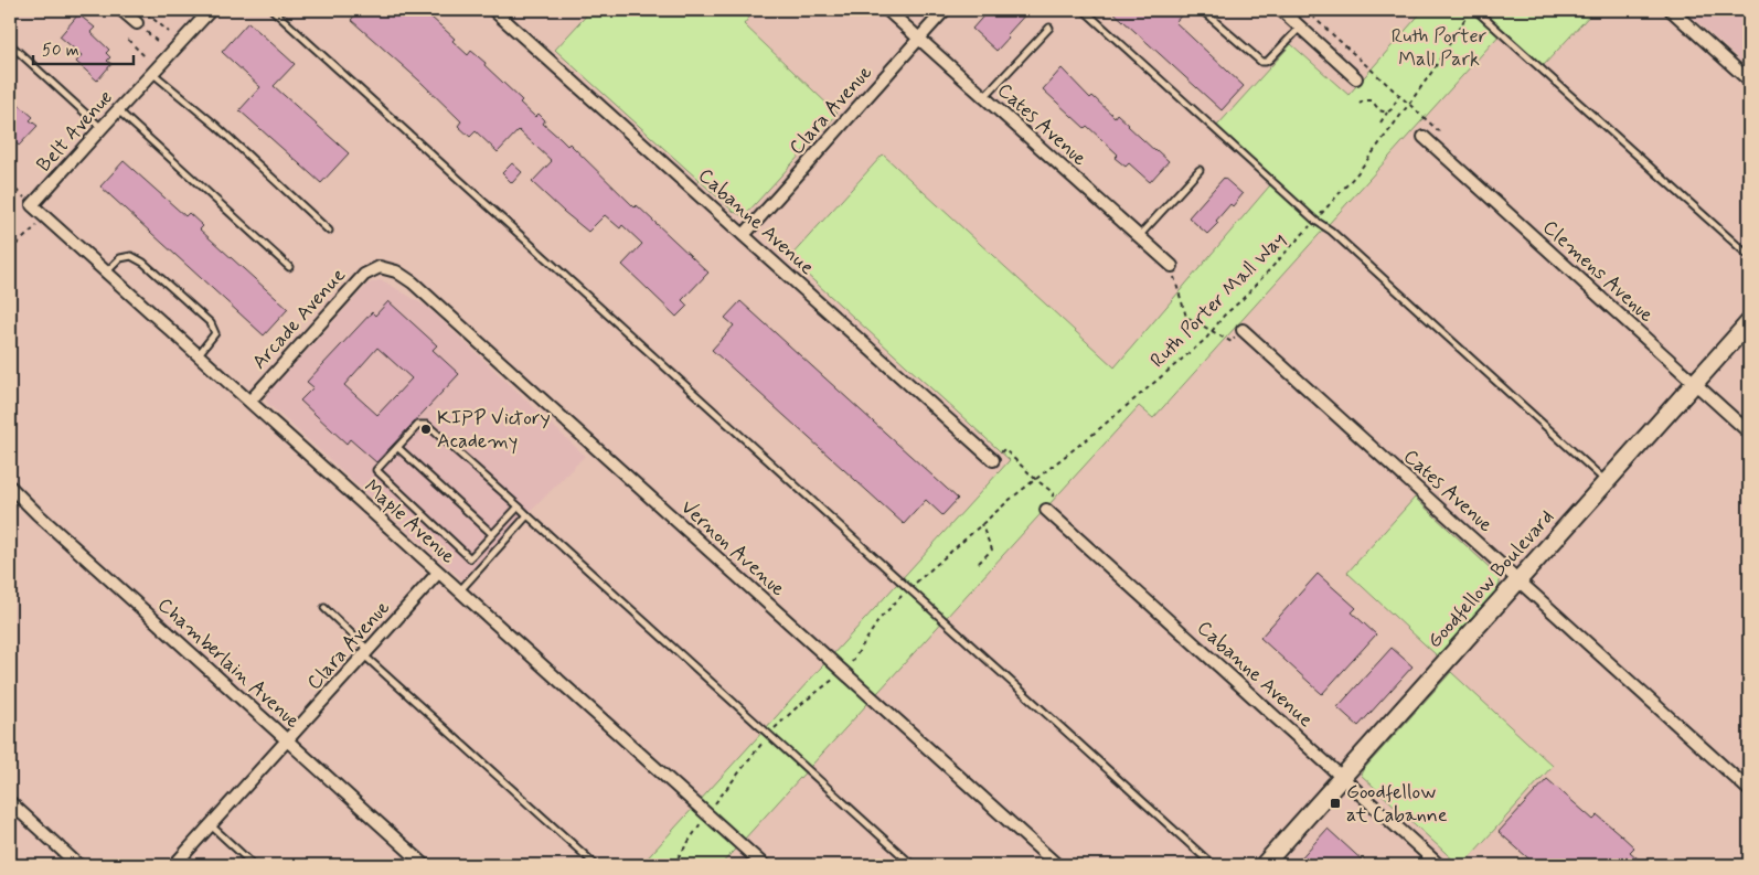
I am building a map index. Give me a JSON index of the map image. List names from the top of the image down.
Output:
{
  "streets": {
    "main road": ["Goodfellow Boulevard"],
    "street": [
      "Clara Avenue",
      "Cates Avenue",
      "Belt Avenue",
      "Cabanne Avenue",
      "Clemens Avenue",
      "Arcade Avenue",
      "Maple Avenue",
      "Vernon Avenue",
      "Chamberlain Avenue"
    ],
    "path": ["Ruth Porter Mall Way"]
  },
  "crossings": [
    ["Clara Avenue", "Cates Avenue"],
    ["Clara Avenue", "Cabanne Avenue"],
    ["Clara Avenue", "Maple Avenue"],
    ["Clara Avenue", "Chamberlain Avenue"],
    ["Cates Avenue", "Goodfellow Boulevard"],
    ["Belt Avenue", "Maple Avenue"],
    ["Cabanne Avenue", "Goodfellow Boulevard"],
    ["Clemens Avenue", "Goodfellow Boulevard"],
    ["Arcade Avenue", "Maple Avenue"],
    ["Arcade Avenue", "Vernon Avenue"]
  ],
  "parks": ["Ruth Porter Mall Park"],
  "places": {
    "other": ["KIPP Victory Academy"],
    "transit": ["Goodfellow at Cabanne"]
  },
  "scale_bar": "50 m"
}
